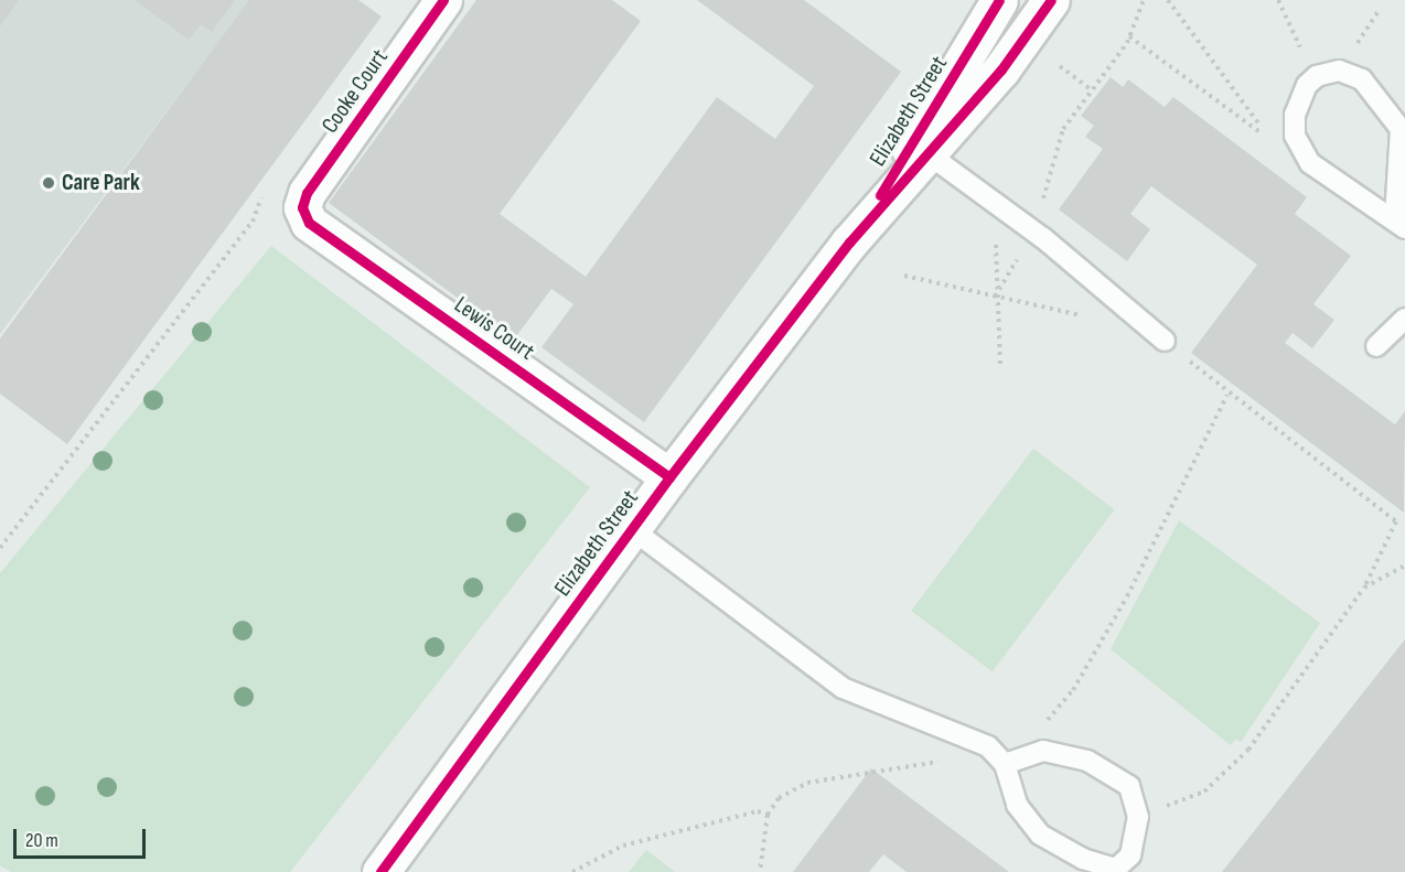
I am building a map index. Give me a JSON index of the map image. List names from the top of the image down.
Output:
{
  "streets": {
    "street": ["Cooke Court", "Elizabeth Street", "Lewis Court"]
  },
  "crossings": [
    ["Cooke Court", "Lewis Court"],
    ["Elizabeth Street", "Lewis Court"]
  ],
  "places": ["Care Park"],
  "scale_bar": "20 m"
}
